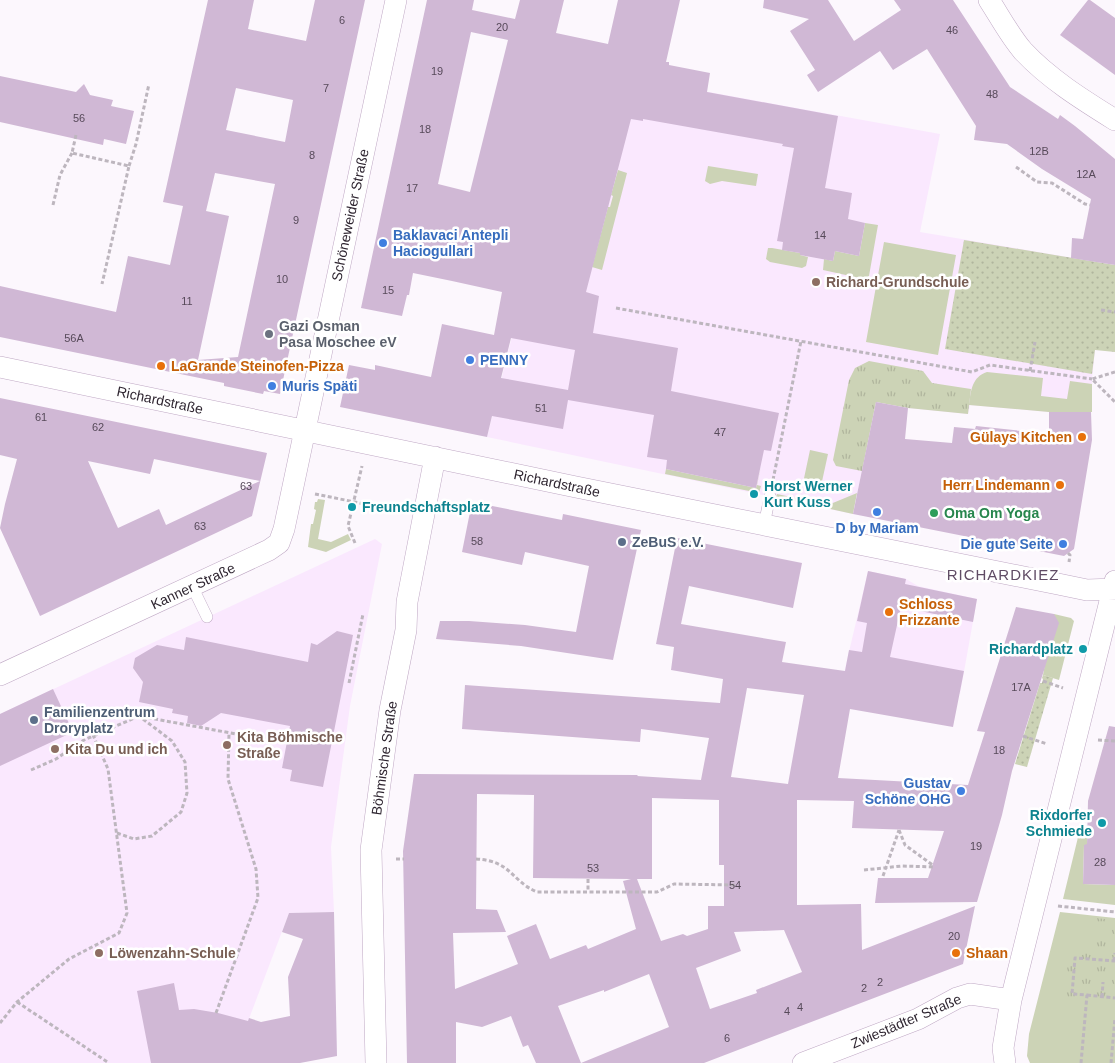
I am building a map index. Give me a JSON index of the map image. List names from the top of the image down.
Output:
{
  "streets": {
    "street": [
      "Schöneweider Straße",
      "Richardstraße",
      "Kanner Straße",
      "Böhmische Straße",
      "Zwiestädter Straße"
    ]
  },
  "crossings": [
    ["Schöneweider Straße", "Richardstraße"],
    ["Schöneweider Straße", "Kanner Straße"],
    ["Richardstraße", "Kanner Straße"],
    ["Richardstraße", "Böhmische Straße"]
  ],
  "districts": ["RICHARDKIEZ"],
  "places": [
    "Baklavaci Antepli Haciogullari",
    "Richard-Grundschule",
    "Gazi Osman Pasa Moschee eV",
    "PENNY",
    "LaGrande Steinofen-Pizza",
    "Muris Späti",
    "Gülays Kitchen",
    "Herr Lindemann",
    "Horst Werner Kurt Kuss",
    "Freundschaftsplatz",
    "D by Mariam",
    "Oma Om Yoga",
    "ZeBuS e.V.",
    "Die gute Seite",
    "Schloss Frizzante",
    "Richardplatz",
    "Familienzentrum Droryplatz",
    "Kita Böhmische Straße",
    "Kita Du und ich",
    "Gustav Schöne OHG",
    "Rixdorfer Schmiede",
    "Löwenzahn-Schule",
    "Shaan"
  ],
  "house_numbers": [
    "6",
    "20",
    "46",
    "19",
    "7",
    "48",
    "56",
    "18",
    "12B",
    "8",
    "12A",
    "17",
    "9",
    "14",
    "10",
    "15",
    "11",
    "56A",
    "51",
    "61",
    "62",
    "47",
    "63",
    "63",
    "58",
    "17A",
    "18",
    "19",
    "28",
    "53",
    "54",
    "20",
    "2",
    "2",
    "4",
    "4",
    "6"
  ]
}
